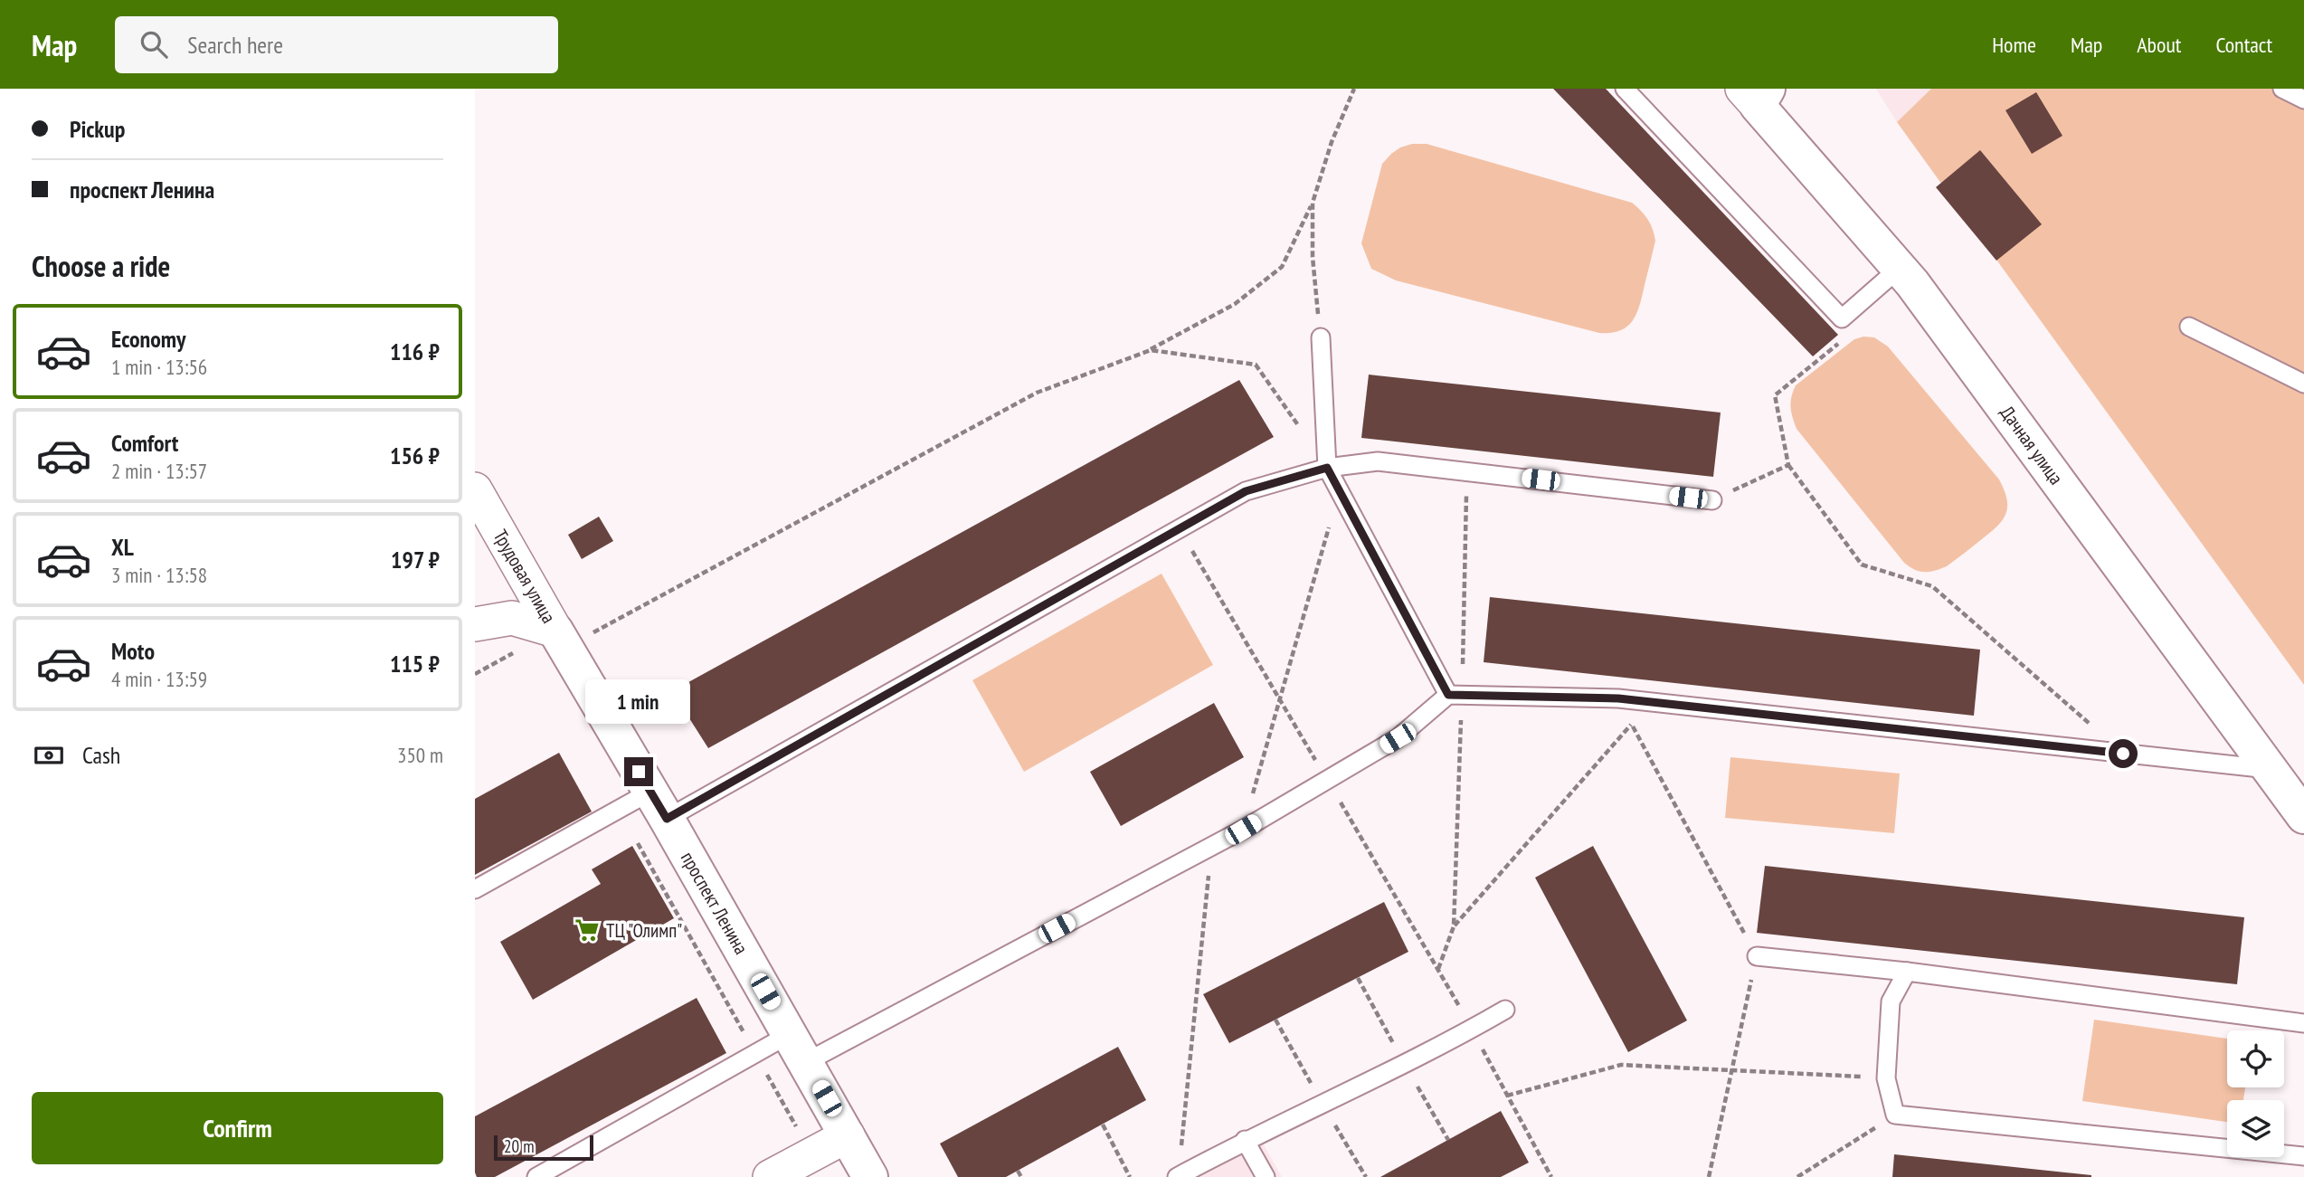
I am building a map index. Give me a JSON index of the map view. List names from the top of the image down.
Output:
{
  "streets": {
    "street": ["Дачная улица", "Трудовая улица", "проспект Ленина"]
  },
  "crossings": [
    ["Трудовая улица", "проспект Ленина"]
  ],
  "places": {
    "supermarket": ["ТЦ \"Олимп\""]
  },
  "scale_bar": "20 m",
  "page": {
    "header": "Map",
    "search": "Search here",
    "nav": [
      "Home",
      "Map",
      "About",
      "Contact"
    ],
    "banner": ["Pickup", "проспект Ленина"],
    "heading": "Choose a ride",
    "list": [
      {
        "name": "Economy",
        "note": "1 min · 13:56",
        "value": "116 ₽"
      },
      {
        "name": "Comfort",
        "note": "2 min · 13:57",
        "value": "156 ₽"
      },
      {
        "name": "XL",
        "note": "3 min · 13:58",
        "value": "197 ₽"
      },
      {
        "name": "Moto",
        "note": "4 min · 13:59",
        "value": "115 ₽"
      }
    ],
    "bubble": "1 min",
    "pay": ["Cash", "350 m"],
    "buttons": "Confirm",
    "scale": "20 m"
  }
}
